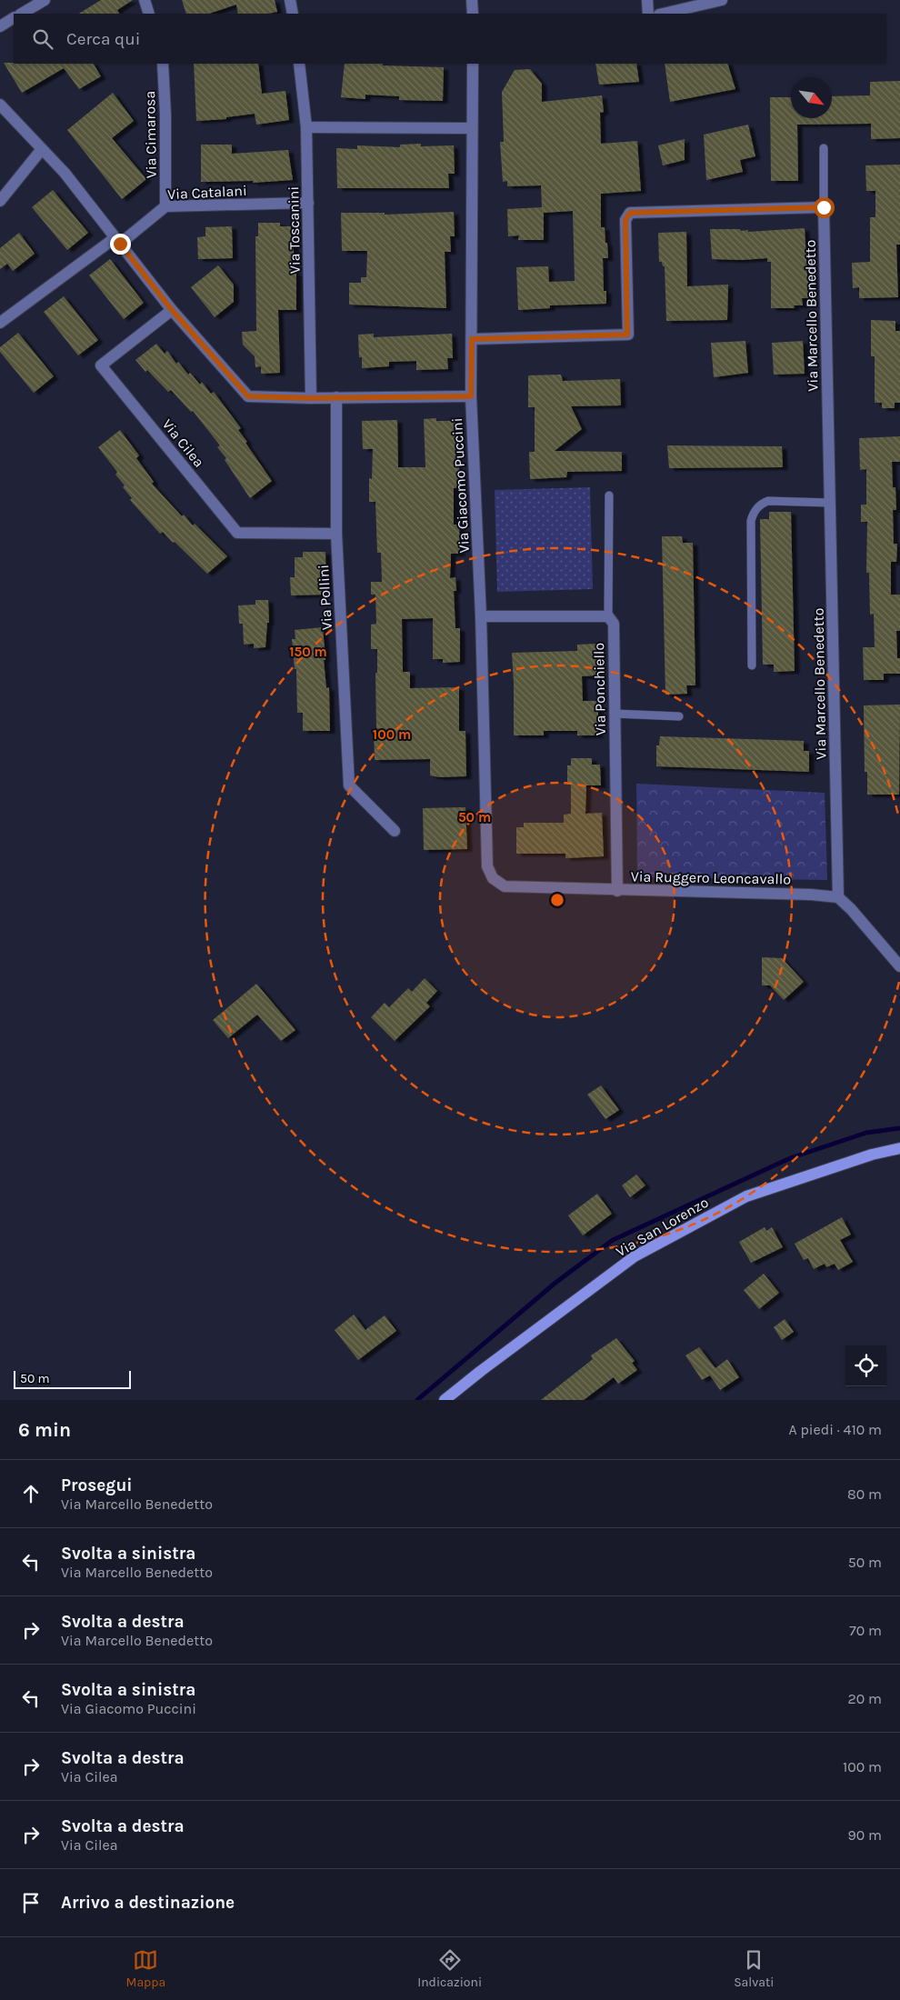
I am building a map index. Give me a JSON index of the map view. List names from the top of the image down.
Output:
{
  "streets": {
    "street": [
      "Via Cimarosa",
      "Via Catalani",
      "Via Toscanini",
      "Via Marcello Benedetto",
      "Via Cilea",
      "Via Giacomo Puccini",
      "Via Pollini",
      "Via Ponchiello",
      "Via Ruggero Leoncavallo",
      "Via San Lorenzo"
    ]
  },
  "crossings": [
    ["Via Cimarosa", "Via Catalani"],
    ["Via Catalani", "Via Toscanini"],
    ["Via Marcello Benedetto", "Via Ruggero Leoncavallo"],
    ["Via Cilea", "Via Pollini"],
    ["Via Giacomo Puccini", "Via Ruggero Leoncavallo"],
    ["Via Ponchiello", "Via Ruggero Leoncavallo"]
  ],
  "scale_bar": "50 m",
  "north": "bottom right",
  "page": {
    "search": "Cerca qui",
    "scale": "50 m",
    "heading": ["6 min", "A piedi · 410 m"],
    "list": [
      ["Prosegui", "Via Marcello Benedetto", "80 m"],
      ["Svolta a sinistra", "Via Marcello Benedetto", "50 m"],
      ["Svolta a destra", "Via Marcello Benedetto", "70 m"],
      ["Svolta a sinistra", "Via Giacomo Puccini", "20 m"],
      ["Svolta a destra", "Via Cilea", "100 m"],
      ["Svolta a destra", "Via Cilea", "90 m"],
      "Arrivo a destinazione"
    ],
    "nav": ["Mappa", "Indicazioni", "Salvati"]
  },
  "rings": ["150 m", "100 m", "50 m"]
}
